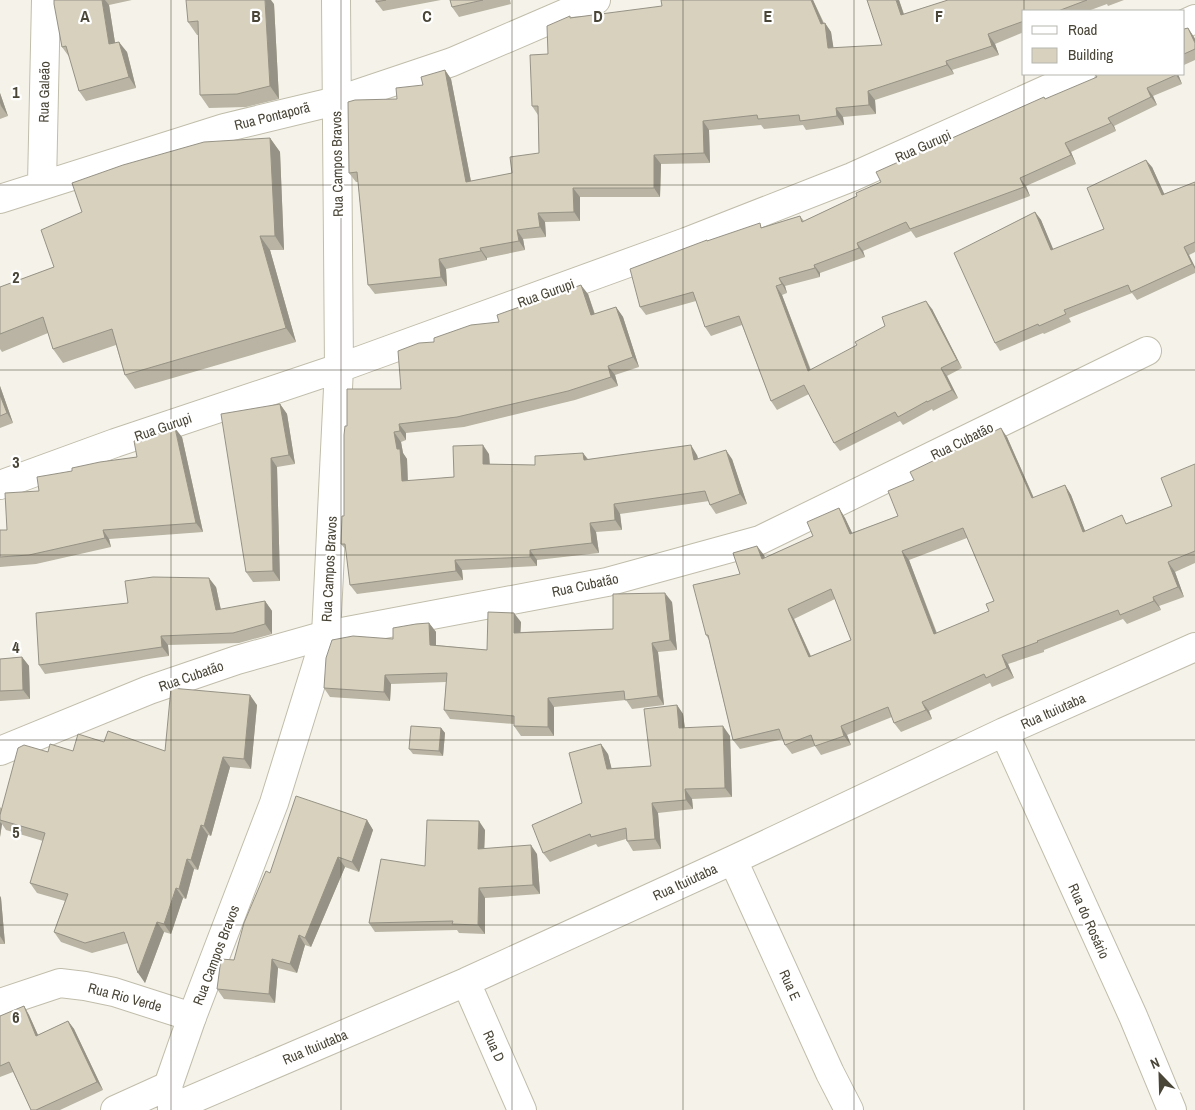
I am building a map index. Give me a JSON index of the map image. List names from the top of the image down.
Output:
{
  "streets": {
    "street": [
      "Rua Galeão",
      "Rua Pontaporã",
      "Rua Gurupi",
      "Rua Campos Bravos",
      "Rua Cubatão",
      "Rua Ituiutaba",
      "Rua do Rosário",
      "Rua E",
      "Rua Rio Verde",
      "Rua D"
    ]
  },
  "crossings": [
    ["Rua Galeão", "Rua Pontaporã"],
    ["Rua Pontaporã", "Rua Campos Bravos"],
    ["Rua Gurupi", "Rua Campos Bravos"],
    ["Rua Campos Bravos", "Rua Cubatão"],
    ["Rua Campos Bravos", "Rua Ituiutaba"],
    ["Rua Campos Bravos", "Rua Rio Verde"],
    ["Rua Ituiutaba", "Rua do Rosário"],
    ["Rua Ituiutaba", "Rua E"],
    ["Rua Ituiutaba", "Rua D"]
  ],
  "legend": ["Road", "Building"],
  "north": "top left",
  "grid": {
    "columns": [
      "A",
      "B",
      "C",
      "D",
      "E",
      "F"
    ],
    "rows": [
      "1",
      "2",
      "3",
      "4",
      "5",
      "6"
    ]
  }
}
